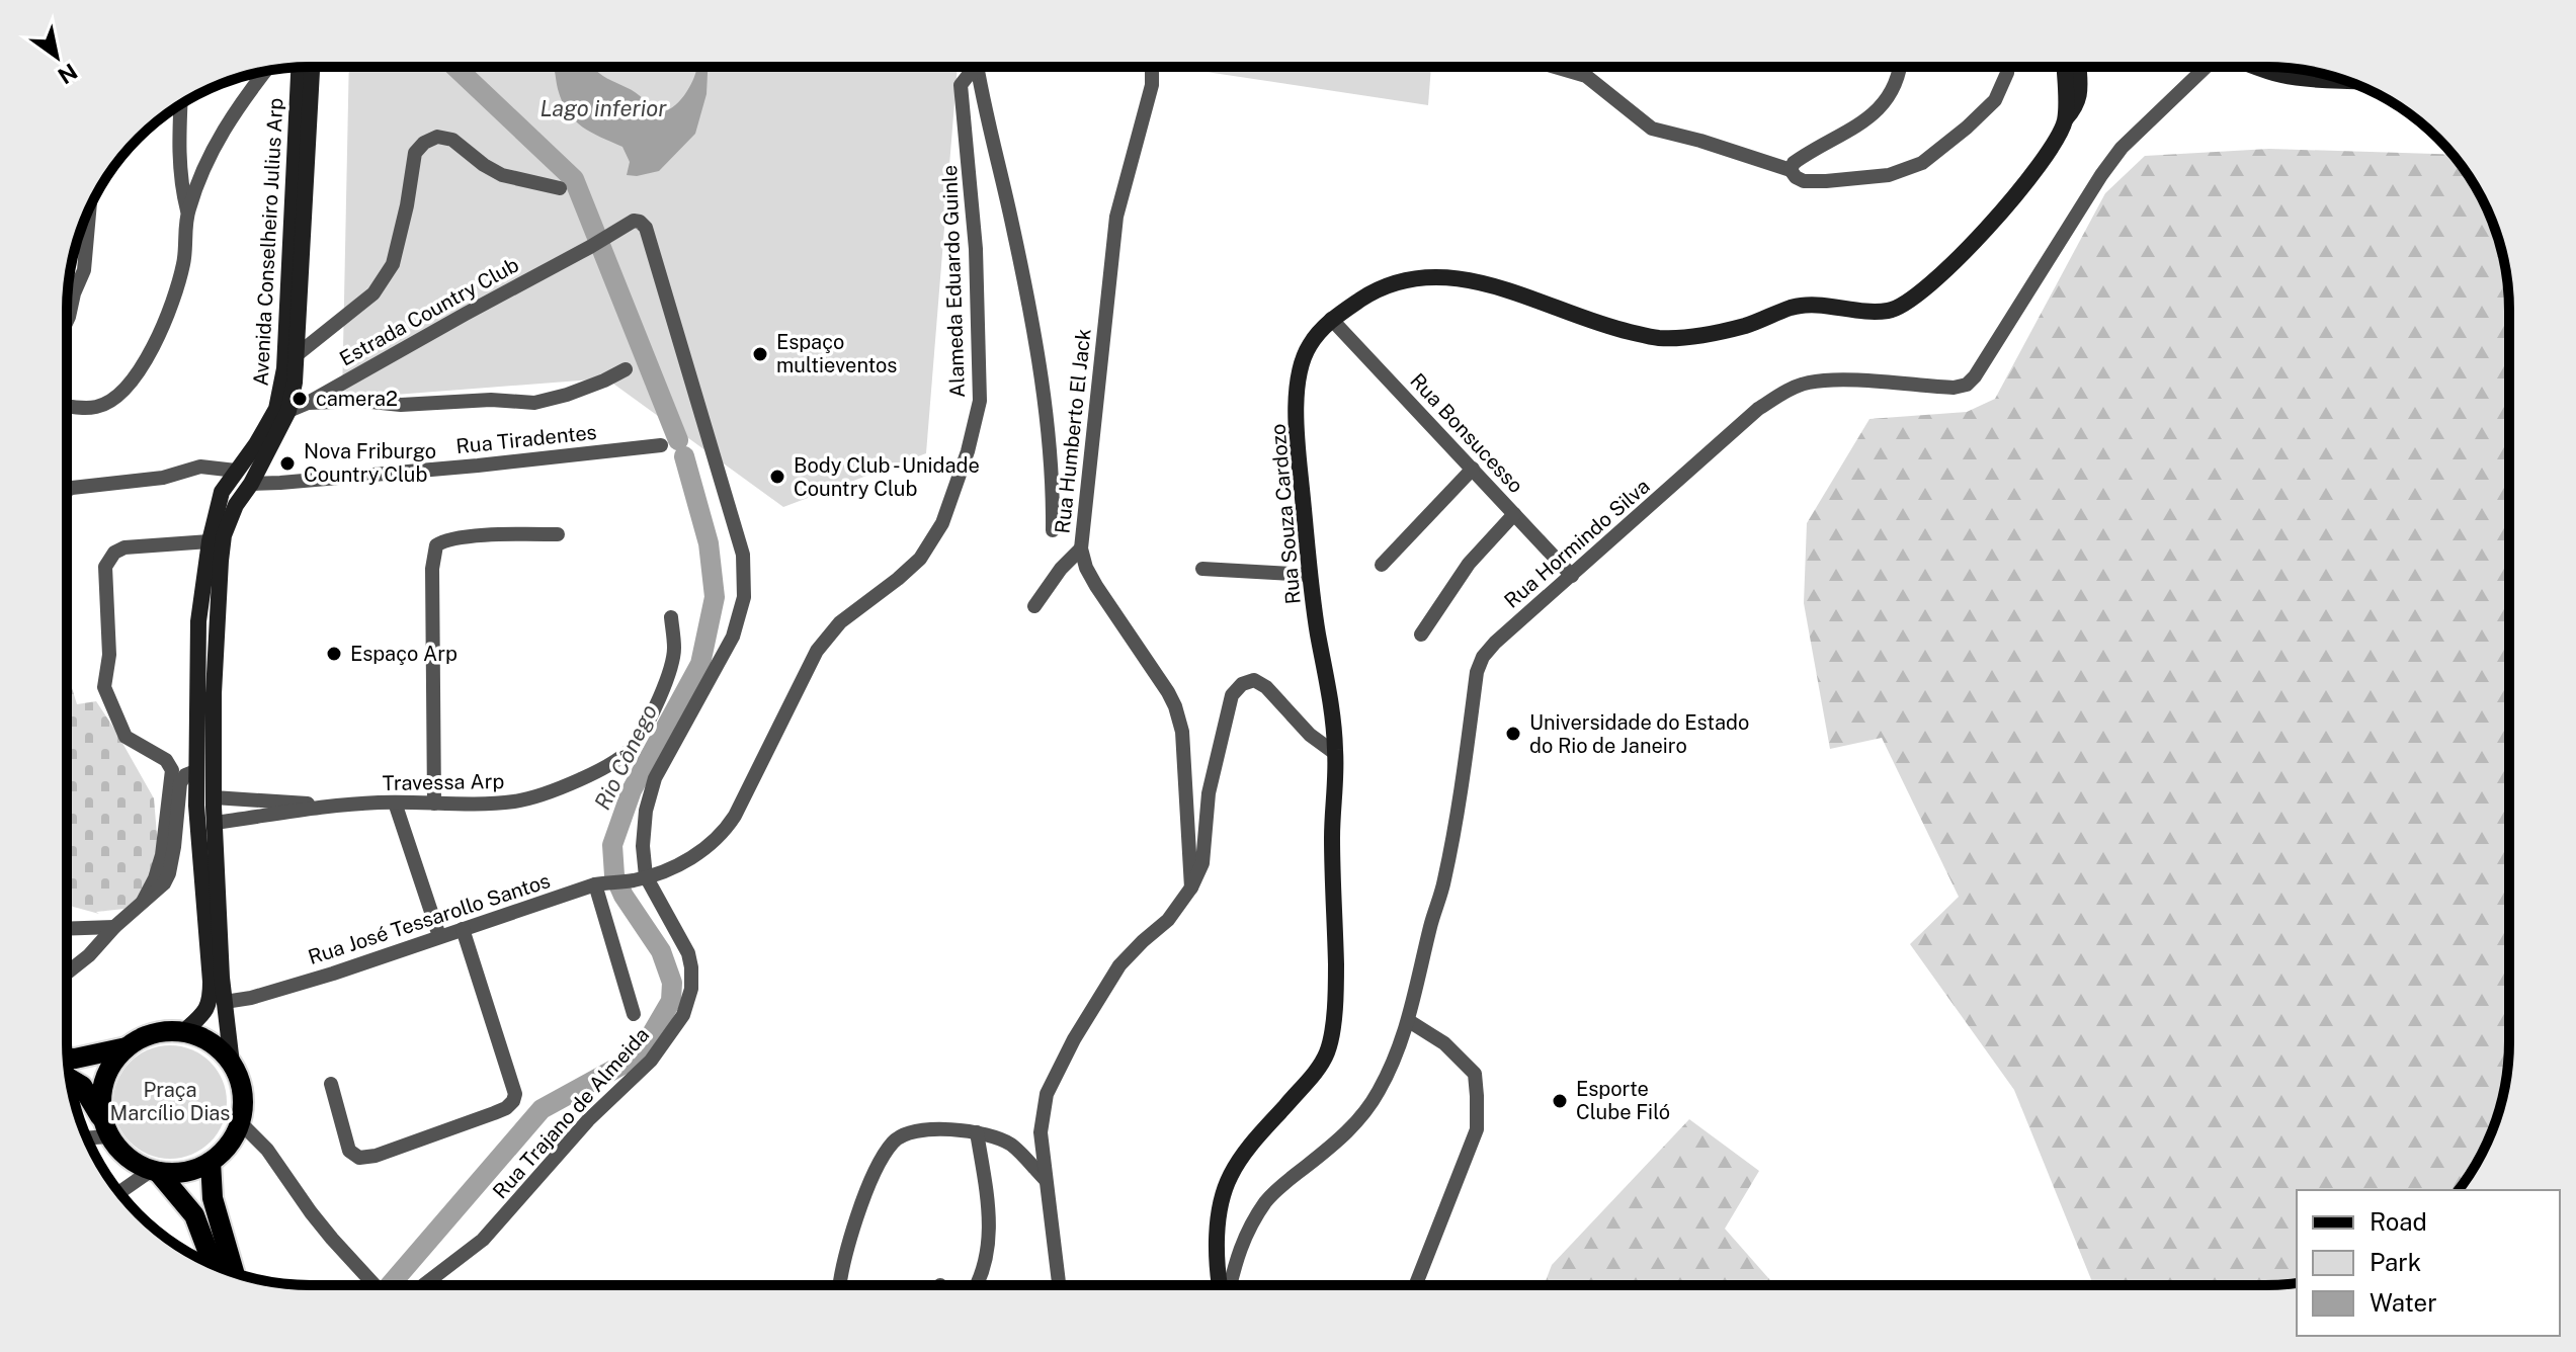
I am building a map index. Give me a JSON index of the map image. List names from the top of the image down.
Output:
{
  "streets": {
    "street": [
      "Avenida Conselheiro Julius Arp",
      "Alameda Eduardo Guinle",
      "Estrada Country Club",
      "Rua Humberto El Jack",
      "Rua Bonsucesso",
      "Rua Tiradentes",
      "Rua Souza Cardozo",
      "Rua Hormindo Silva",
      "Travessa Arp",
      "Rua José Tessarollo Santos",
      "Rua Trajano de Almeida"
    ]
  },
  "crossings": [
    ["Avenida Conselheiro Julius Arp", "Estrada Country Club"],
    ["Avenida Conselheiro Julius Arp", "Rua Tiradentes"],
    ["Avenida Conselheiro Julius Arp", "Travessa Arp"],
    ["Avenida Conselheiro Julius Arp", "Rua José Tessarollo Santos"],
    ["Alameda Eduardo Guinle", "Estrada Country Club"],
    ["Alameda Eduardo Guinle", "Rua José Tessarollo Santos"],
    ["Alameda Eduardo Guinle", "Rua Trajano de Almeida"],
    ["Estrada Country Club", "Rua José Tessarollo Santos"],
    ["Estrada Country Club", "Rua Trajano de Almeida"],
    ["Rua Bonsucesso", "Rua Souza Cardozo"],
    ["Rua Bonsucesso", "Rua Hormindo Silva"],
    ["Rua José Tessarollo Santos", "Rua Trajano de Almeida"]
  ],
  "water": ["Lago inferior", "Rio Cônego"],
  "parks": ["Praça Marcílio Dias"],
  "places": [
    "Espaço multieventos",
    "camera2",
    "Nova Friburgo Country Club",
    "Body Club - Unidade Country Club",
    "Espaço Arp",
    "Universidade do Estado do Rio de Janeiro",
    "Esporte Clube Filó"
  ],
  "legend": ["Road", "Park", "Water"],
  "north": "bottom right"
}
